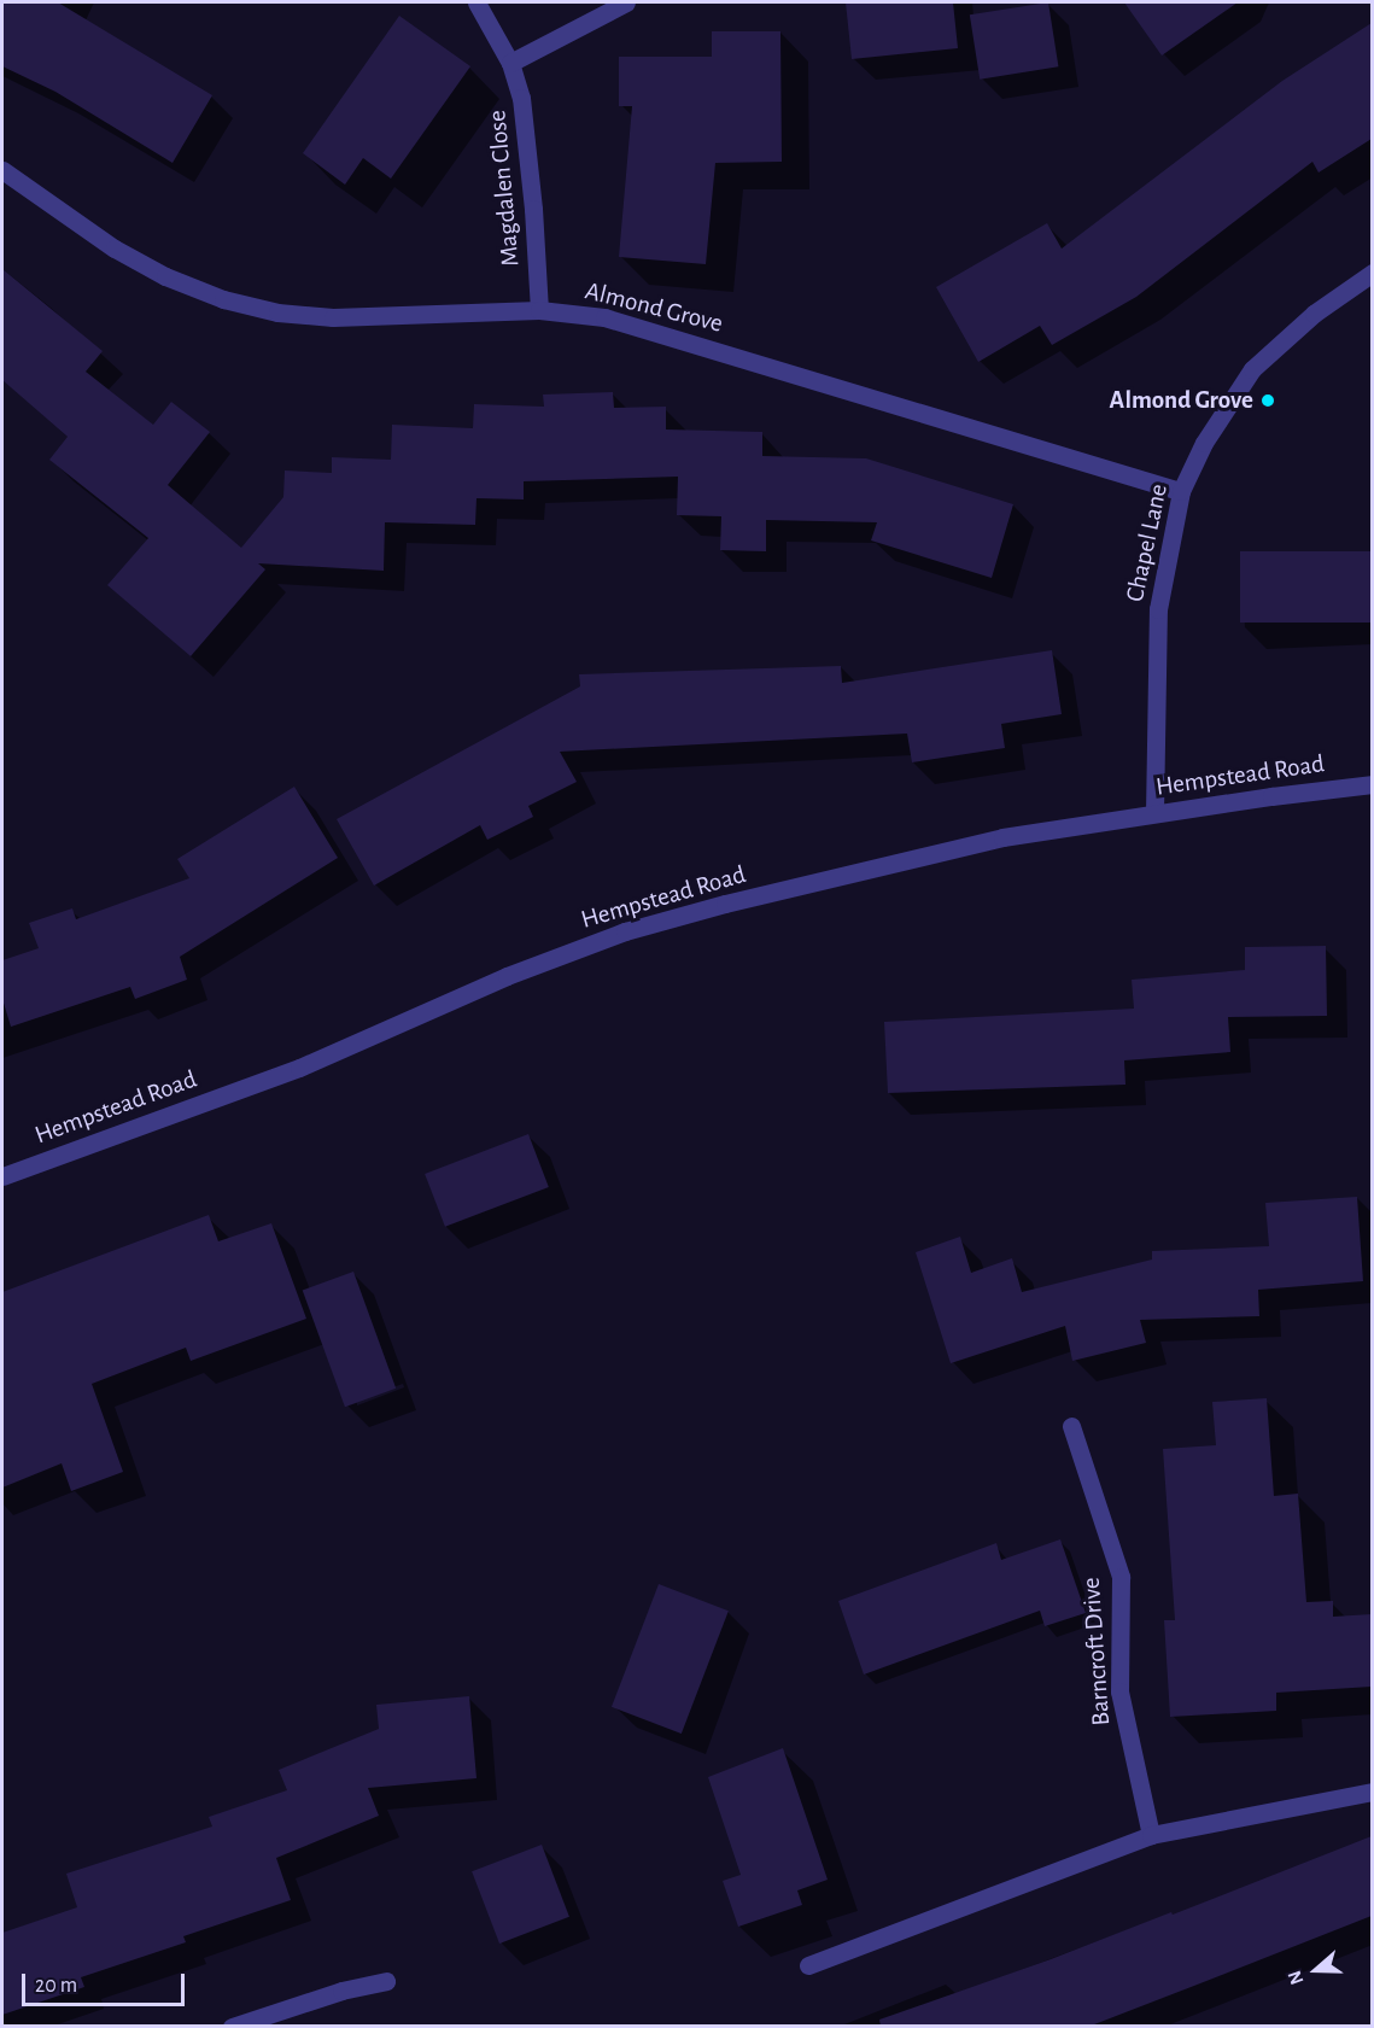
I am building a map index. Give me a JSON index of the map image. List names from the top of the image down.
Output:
{
  "streets": {
    "street": [
      "Magdalen Close",
      "Almond Grove",
      "Chapel Lane",
      "Hempstead Road",
      "Barncroft Drive"
    ]
  },
  "crossings": [
    ["Magdalen Close", "Almond Grove"],
    ["Almond Grove", "Chapel Lane"],
    ["Chapel Lane", "Hempstead Road"]
  ],
  "places": ["Almond Grove"],
  "scale_bar": "20 m",
  "north": "left"
}
